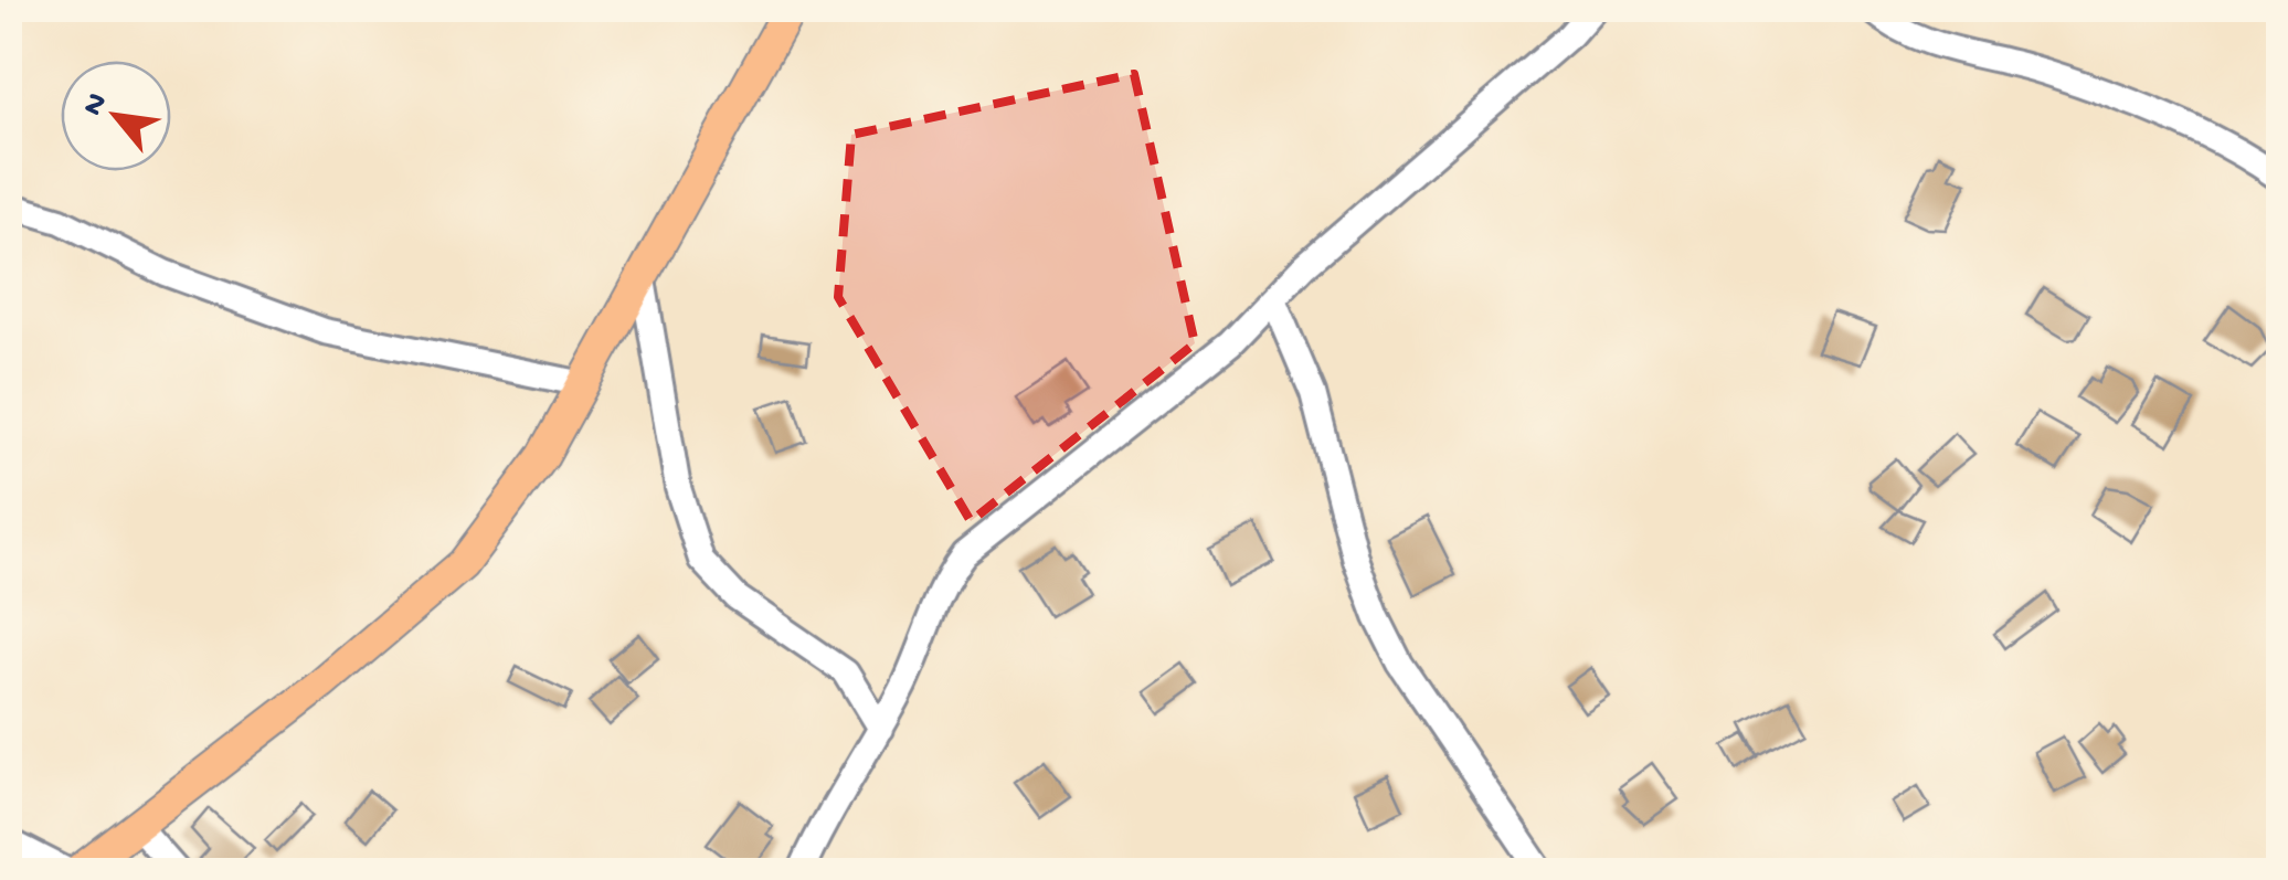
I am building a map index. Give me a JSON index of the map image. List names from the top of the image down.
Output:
{
  "north": "top left"
}
